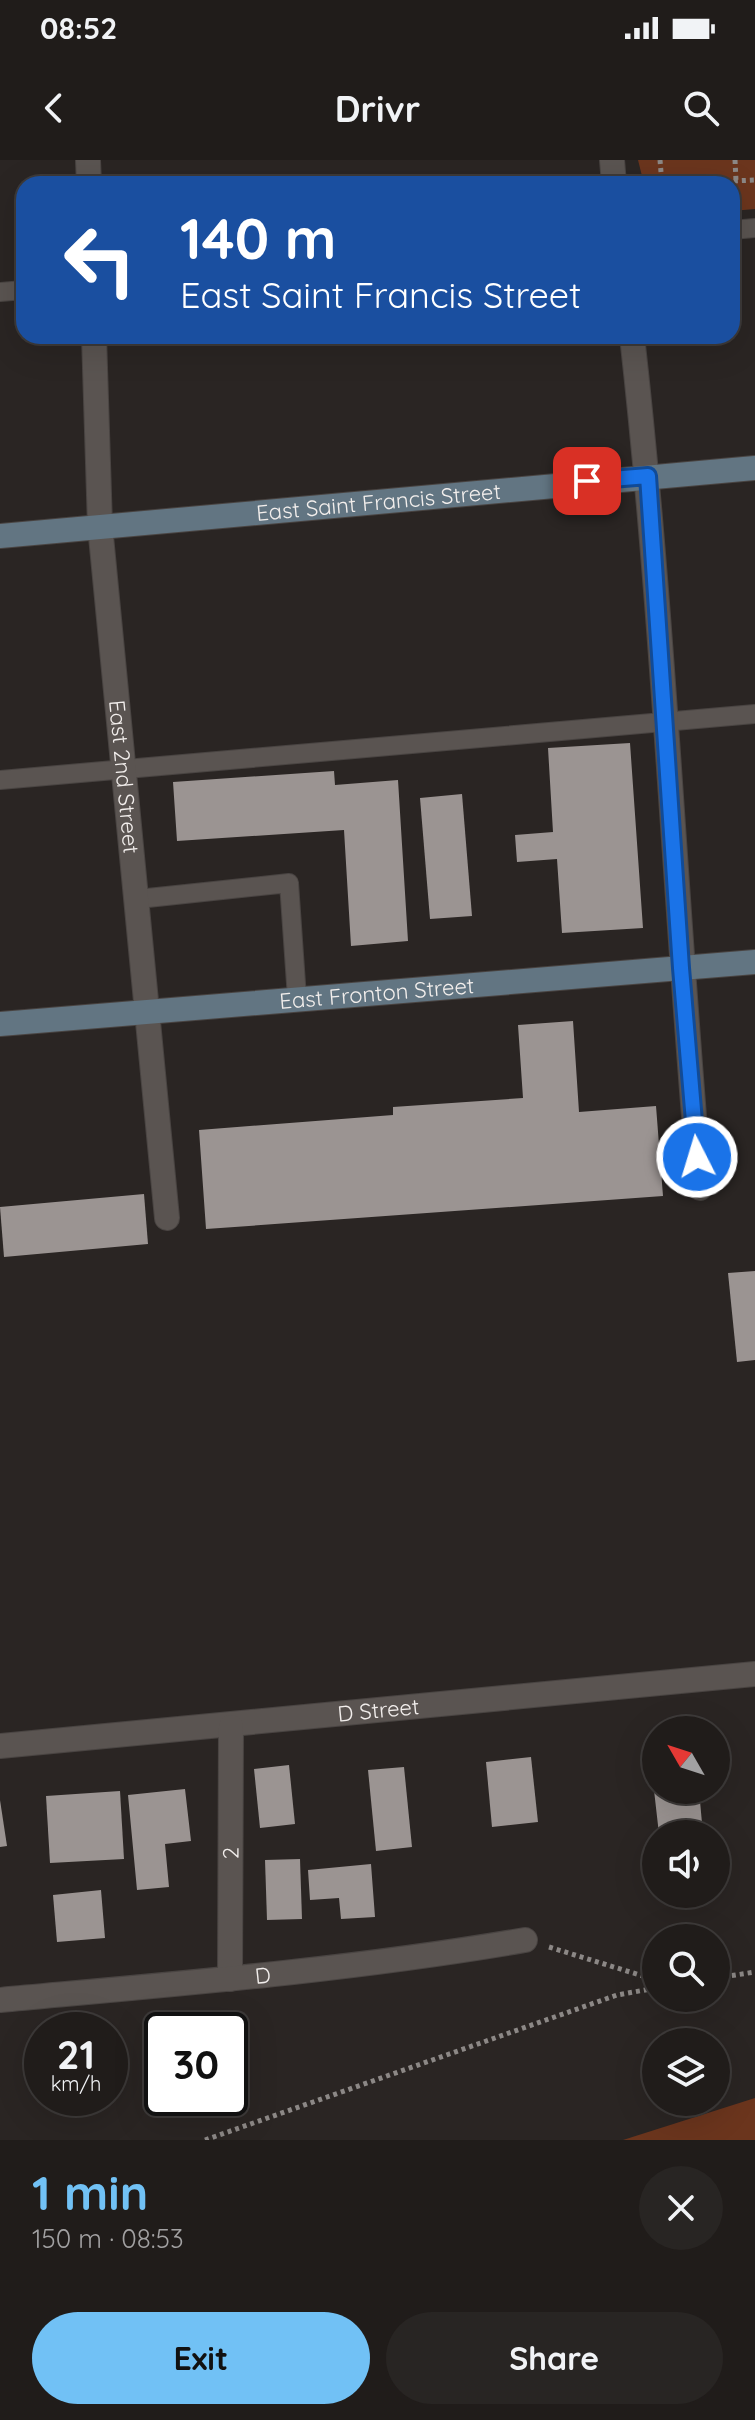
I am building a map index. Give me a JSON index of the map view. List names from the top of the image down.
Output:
{
  "streets": {
    "main road": ["East Saint Francis Street", "East Fronton Street"],
    "street": [
      "East 2nd Street",
      "D Street",
      "2",
      "D"
    ]
  },
  "crossings": [
    ["East Saint Francis Street", "East 2nd Street"],
    ["East 2nd Street", "East Fronton Street"],
    ["D Street", "2"],
    ["2", "D"]
  ],
  "north": "top left",
  "page": {
    "status": "08:52",
    "header": "Drivr",
    "turn": ["140 m", "East Saint Francis Street"],
    "speed": "21 km/h",
    "limit": "30",
    "heading": ["1 min", "150 m · 08:53"],
    "buttons": ["Exit", "Share"]
  }
}
